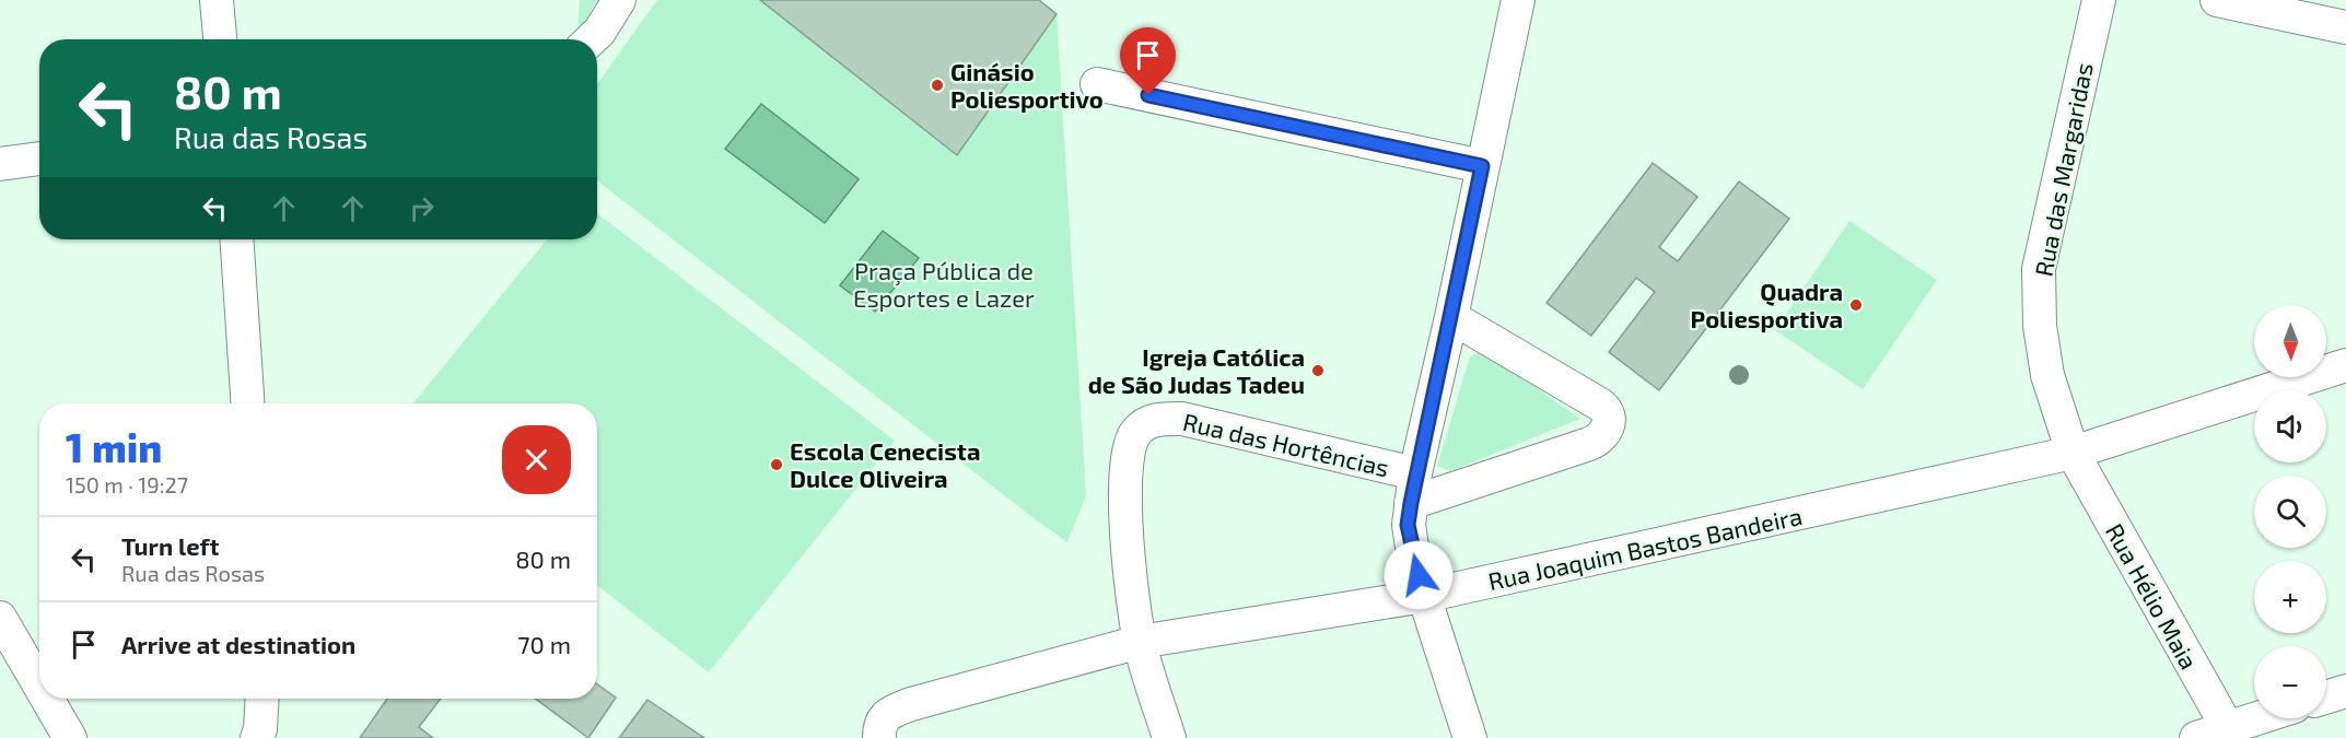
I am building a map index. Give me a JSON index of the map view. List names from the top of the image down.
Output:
{
  "streets": {
    "street": [
      "Rua das Margaridas",
      "Rua das Hortências",
      "Rua Joaquim Bastos Bandeira",
      "Rua Hélio Maia"
    ]
  },
  "crossings": [
    ["Rua das Margaridas", "Rua Joaquim Bastos Bandeira"],
    ["Rua das Margaridas", "Rua Hélio Maia"],
    ["Rua das Hortências", "Rua Joaquim Bastos Bandeira"],
    ["Rua Joaquim Bastos Bandeira", "Rua Hélio Maia"]
  ],
  "parks": ["Praça Pública de Esportes e Lazer"],
  "places": [
    "Ginásio Poliesportivo",
    "Quadra Poliesportiva",
    "Igreja Católica de São Judas Tadeu",
    "Escola Cenecista Dulce Oliveira"
  ],
  "north": "bottom",
  "page": {
    "turn": ["80 m", "Rua das Rosas"],
    "map_buttons": ["+", "−"],
    "heading": ["1 min", "150 m · 19:27"],
    "list": [
      {
        "name": "Turn left",
        "note": "Rua das Rosas",
        "value": "80 m"
      },
      {
        "name": "Arrive at destination",
        "value": "70 m"
      }
    ]
  }
}
